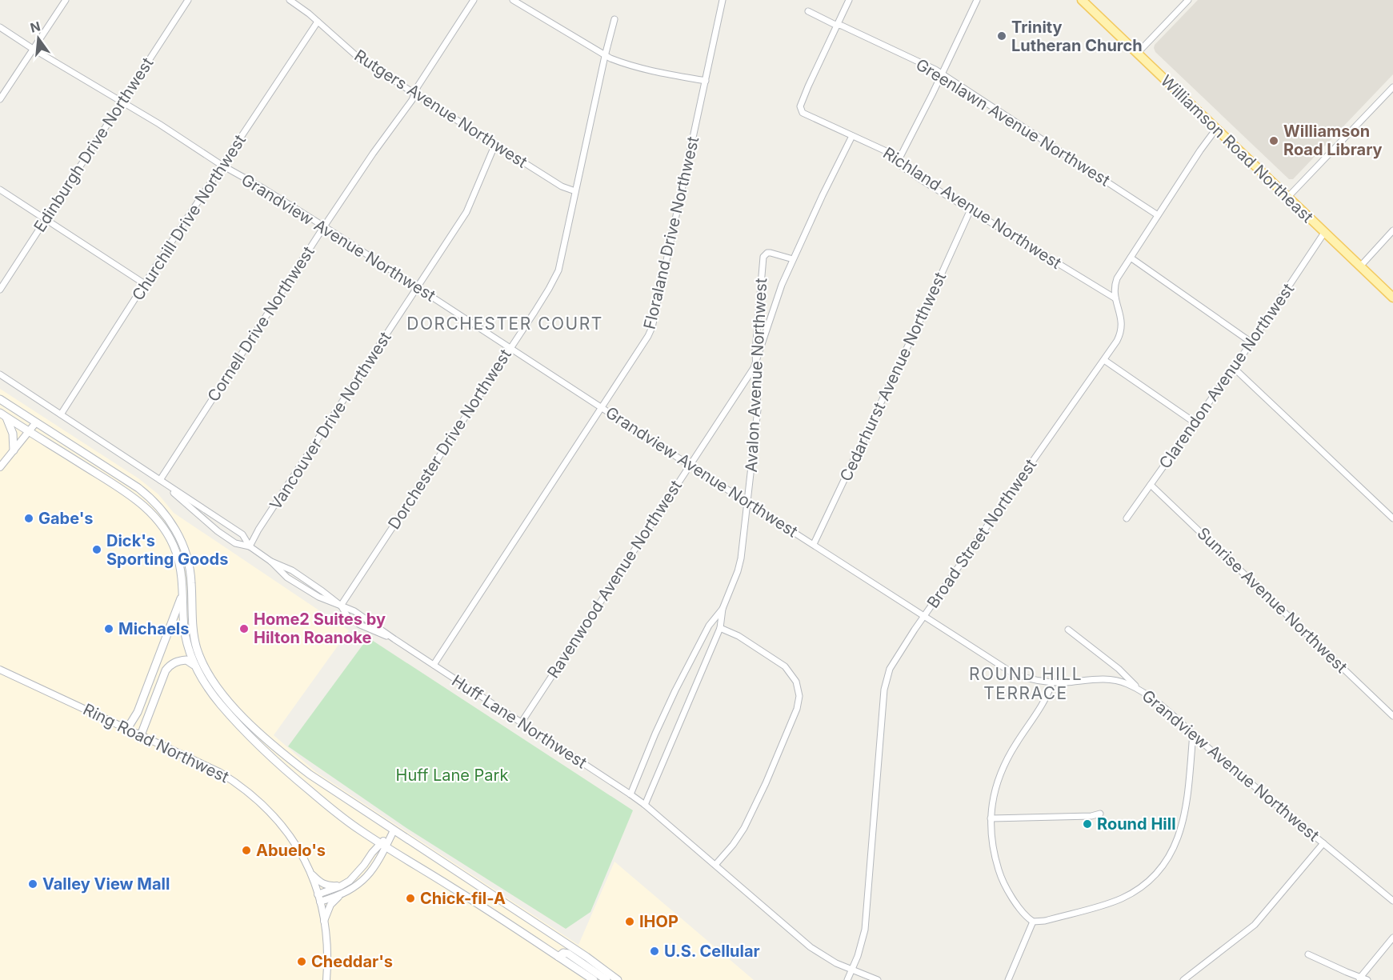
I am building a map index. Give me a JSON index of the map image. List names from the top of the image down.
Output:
{
  "streets": {
    "main road": ["Williamson Road Northeast"],
    "street": [
      "Rutgers Avenue Northwest",
      "Greenlawn Avenue Northwest",
      "Edinburgh Drive Northwest",
      "Richland Avenue Northwest",
      "Churchill Drive Northwest",
      "Floraland Drive Northwest",
      "Grandview Avenue Northwest",
      "Cornell Drive Northwest",
      "Avalon Avenue Northwest",
      "Clarendon Avenue Northwest",
      "Cedarhurst Avenue Northwest",
      "Vancouver Drive Northwest",
      "Dorchester Drive Northwest",
      "Broad Street Northwest",
      "Ravenwood Avenue Northwest",
      "Sunrise Avenue Northwest",
      "Huff Lane Northwest",
      "Ring Road Northwest"
    ]
  },
  "crossings": [
    ["Rutgers Avenue Northwest", "Churchill Drive Northwest"],
    ["Rutgers Avenue Northwest", "Cornell Drive Northwest"],
    ["Rutgers Avenue Northwest", "Vancouver Drive Northwest"],
    ["Rutgers Avenue Northwest", "Dorchester Drive Northwest"],
    ["Greenlawn Avenue Northwest", "Richland Avenue Northwest"],
    ["Greenlawn Avenue Northwest", "Broad Street Northwest"],
    ["Edinburgh Drive Northwest", "Grandview Avenue Northwest"],
    ["Williamson Road Northeast", "Clarendon Avenue Northwest"],
    ["Williamson Road Northeast", "Broad Street Northwest"],
    ["Richland Avenue Northwest", "Cedarhurst Avenue Northwest"],
    ["Richland Avenue Northwest", "Broad Street Northwest"],
    ["Churchill Drive Northwest", "Grandview Avenue Northwest"],
    ["Churchill Drive Northwest", "Huff Lane Northwest"],
    ["Floraland Drive Northwest", "Grandview Avenue Northwest"],
    ["Floraland Drive Northwest", "Huff Lane Northwest"],
    ["Grandview Avenue Northwest", "Cornell Drive Northwest"],
    ["Grandview Avenue Northwest", "Avalon Avenue Northwest"],
    ["Grandview Avenue Northwest", "Cedarhurst Avenue Northwest"],
    ["Grandview Avenue Northwest", "Vancouver Drive Northwest"],
    ["Grandview Avenue Northwest", "Dorchester Drive Northwest"],
    ["Grandview Avenue Northwest", "Broad Street Northwest"],
    ["Grandview Avenue Northwest", "Ravenwood Avenue Northwest"],
    ["Cornell Drive Northwest", "Huff Lane Northwest"],
    ["Avalon Avenue Northwest", "Ravenwood Avenue Northwest"],
    ["Avalon Avenue Northwest", "Huff Lane Northwest"],
    ["Clarendon Avenue Northwest", "Sunrise Avenue Northwest"],
    ["Vancouver Drive Northwest", "Huff Lane Northwest"],
    ["Dorchester Drive Northwest", "Huff Lane Northwest"],
    ["Broad Street Northwest", "Huff Lane Northwest"],
    ["Ravenwood Avenue Northwest", "Huff Lane Northwest"]
  ],
  "districts": ["DORCHESTER COURT", "ROUND HILL TERRACE"],
  "parks": ["Huff Lane Park"],
  "places": [
    "Trinity Lutheran Church",
    "Williamson Road Library",
    "Gabe's",
    "Dick's Sporting Goods",
    "Michaels",
    "Home2 Suites by Hilton Roanoke",
    "Round Hill",
    "Abuelo's",
    "Valley View Mall",
    "Chick-fil-A",
    "IHOP",
    "U.S. Cellular",
    "Cheddar's"
  ],
  "north": "top"
}
